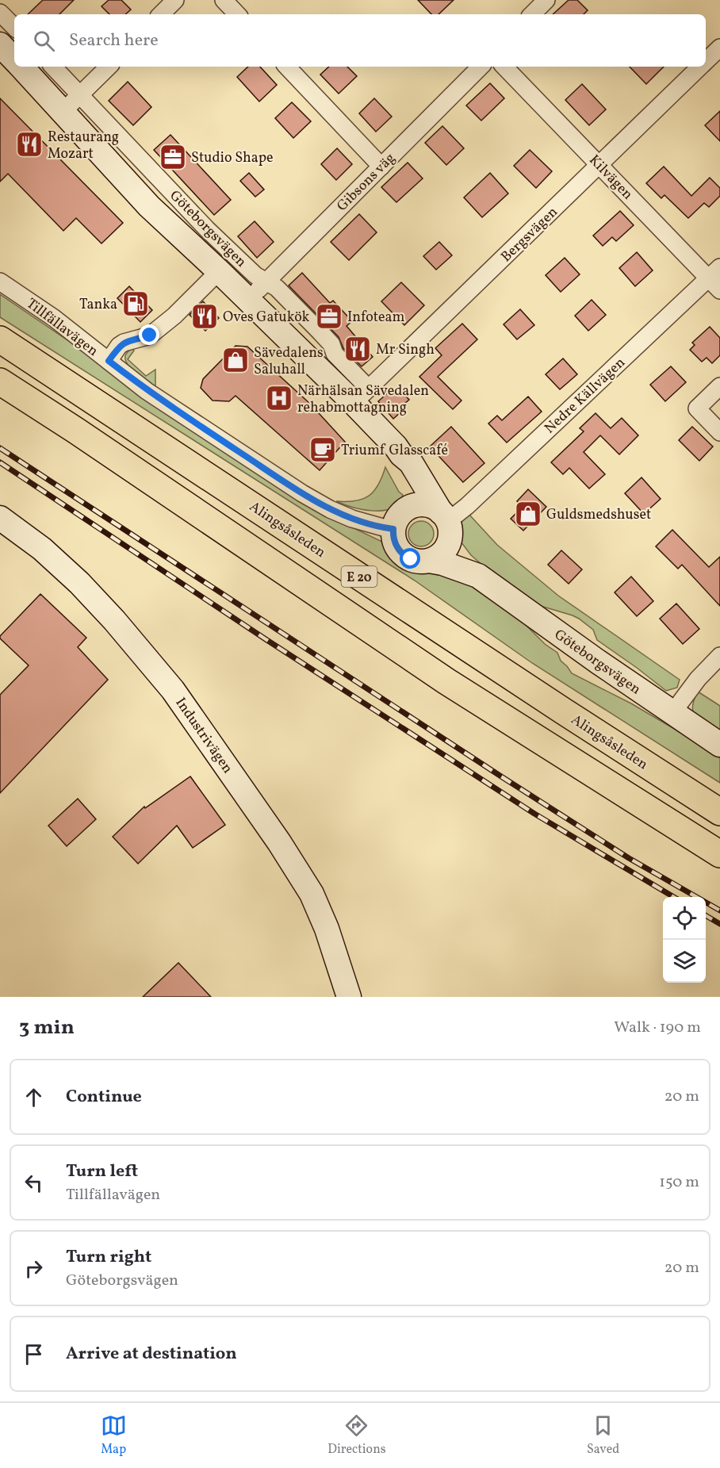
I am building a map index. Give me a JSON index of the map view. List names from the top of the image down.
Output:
{
  "streets": {
    "highway": ["Alingsåsleden", "E 20"],
    "street": [
      "Kilvägen",
      "Gibsons väg",
      "Göteborgsvägen",
      "Bergsvägen",
      "Tillfällavägen",
      "Nedre Källvägen",
      "Industrivägen"
    ]
  },
  "crossings": [
    ["Kilvägen", "Bergsvägen"],
    ["Kilvägen", "Nedre Källvägen"],
    ["Gibsons väg", "Göteborgsvägen"],
    ["Göteborgsvägen", "Bergsvägen"],
    ["Göteborgsvägen", "Tillfällavägen"],
    ["Göteborgsvägen", "Nedre Källvägen"],
    ["Tillfällavägen", "Nedre Källvägen"]
  ],
  "places": {
    "restaurant": ["Restaurang Mozart", "Oves Gatukök", "Mr Singh"],
    "office": ["Studio Shape", "Infoteam"],
    "fuel station": ["Tanka"],
    "shop": ["Sävedalens Saluhall", "Guldsmedshuset"],
    "hospital": ["Närhälsan Sävedalen rehabmottagning"],
    "cafe": ["Triumf Glasscafé"]
  },
  "page": {
    "search": "Search here",
    "heading": ["3 min", "Walk · 190 m"],
    "list": [
      ["Continue", "20 m"],
      ["Turn left", "Tillfällavägen", "150 m"],
      ["Turn right", "Göteborgsvägen", "20 m"],
      "Arrive at destination"
    ],
    "nav": ["Map", "Directions", "Saved"]
  }
}
